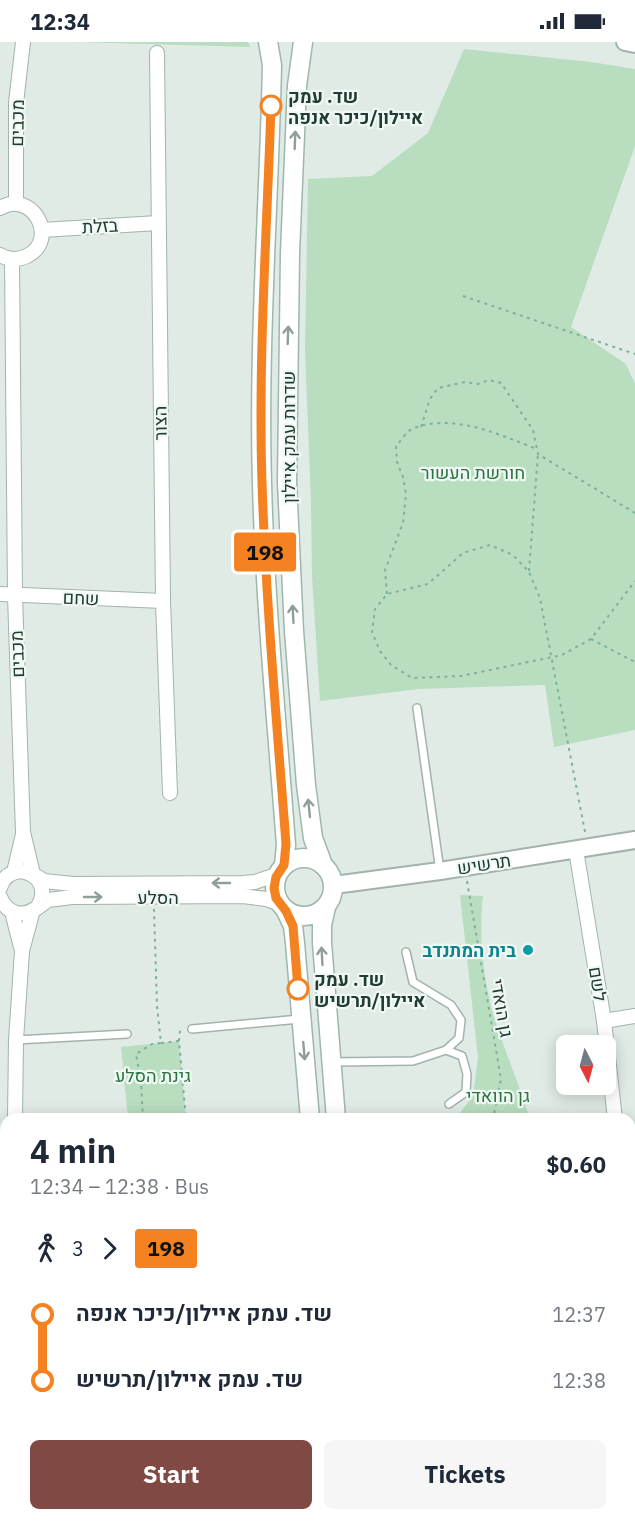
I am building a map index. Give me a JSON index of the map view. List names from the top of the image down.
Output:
{
  "streets": {
    "main road": ["שדרות עמק איילון"],
    "street": [
      "מכבים",
      "בזלת",
      "הצור",
      "שחם",
      "תרשיש",
      "הסלע",
      "לשם"
    ],
    "path": ["גן הואדי"]
  },
  "crossings": [
    ["מכבים", "שחם"],
    ["מכבים", "הסלע"],
    ["בזלת", "הצור"],
    ["הצור", "שחם"],
    ["שדרות עמק איילון", "תרשיש"],
    ["שדרות עמק איילון", "הסלע"],
    ["תרשיש", "הסלע"],
    ["תרשיש", "לשם"],
    ["תרשיש", "גן הואדי"]
  ],
  "parks": ["חורשת העשור", "גינת הסלע", "גן הוואדי"],
  "places": ["שד. עמק איילון/כיכר אנפה", "בית המתנדב", "שד. עמק איילון/תרשיש"],
  "lines": ["bus line 198"],
  "north": "bottom",
  "page": {
    "status": "12:34",
    "on_map": "198",
    "heading": ["4 min", "12:34 – 12:38 · Bus", "$0.60"],
    "legs": ["3", "198"],
    "list": [
      {
        "name": "שד. עמק איילון/כיכר אנפה",
        "value": "12:37"
      },
      {
        "name": "שד. עמק איילון/תרשיש",
        "value": "12:38"
      }
    ],
    "buttons": ["Start", "Tickets"]
  }
}
